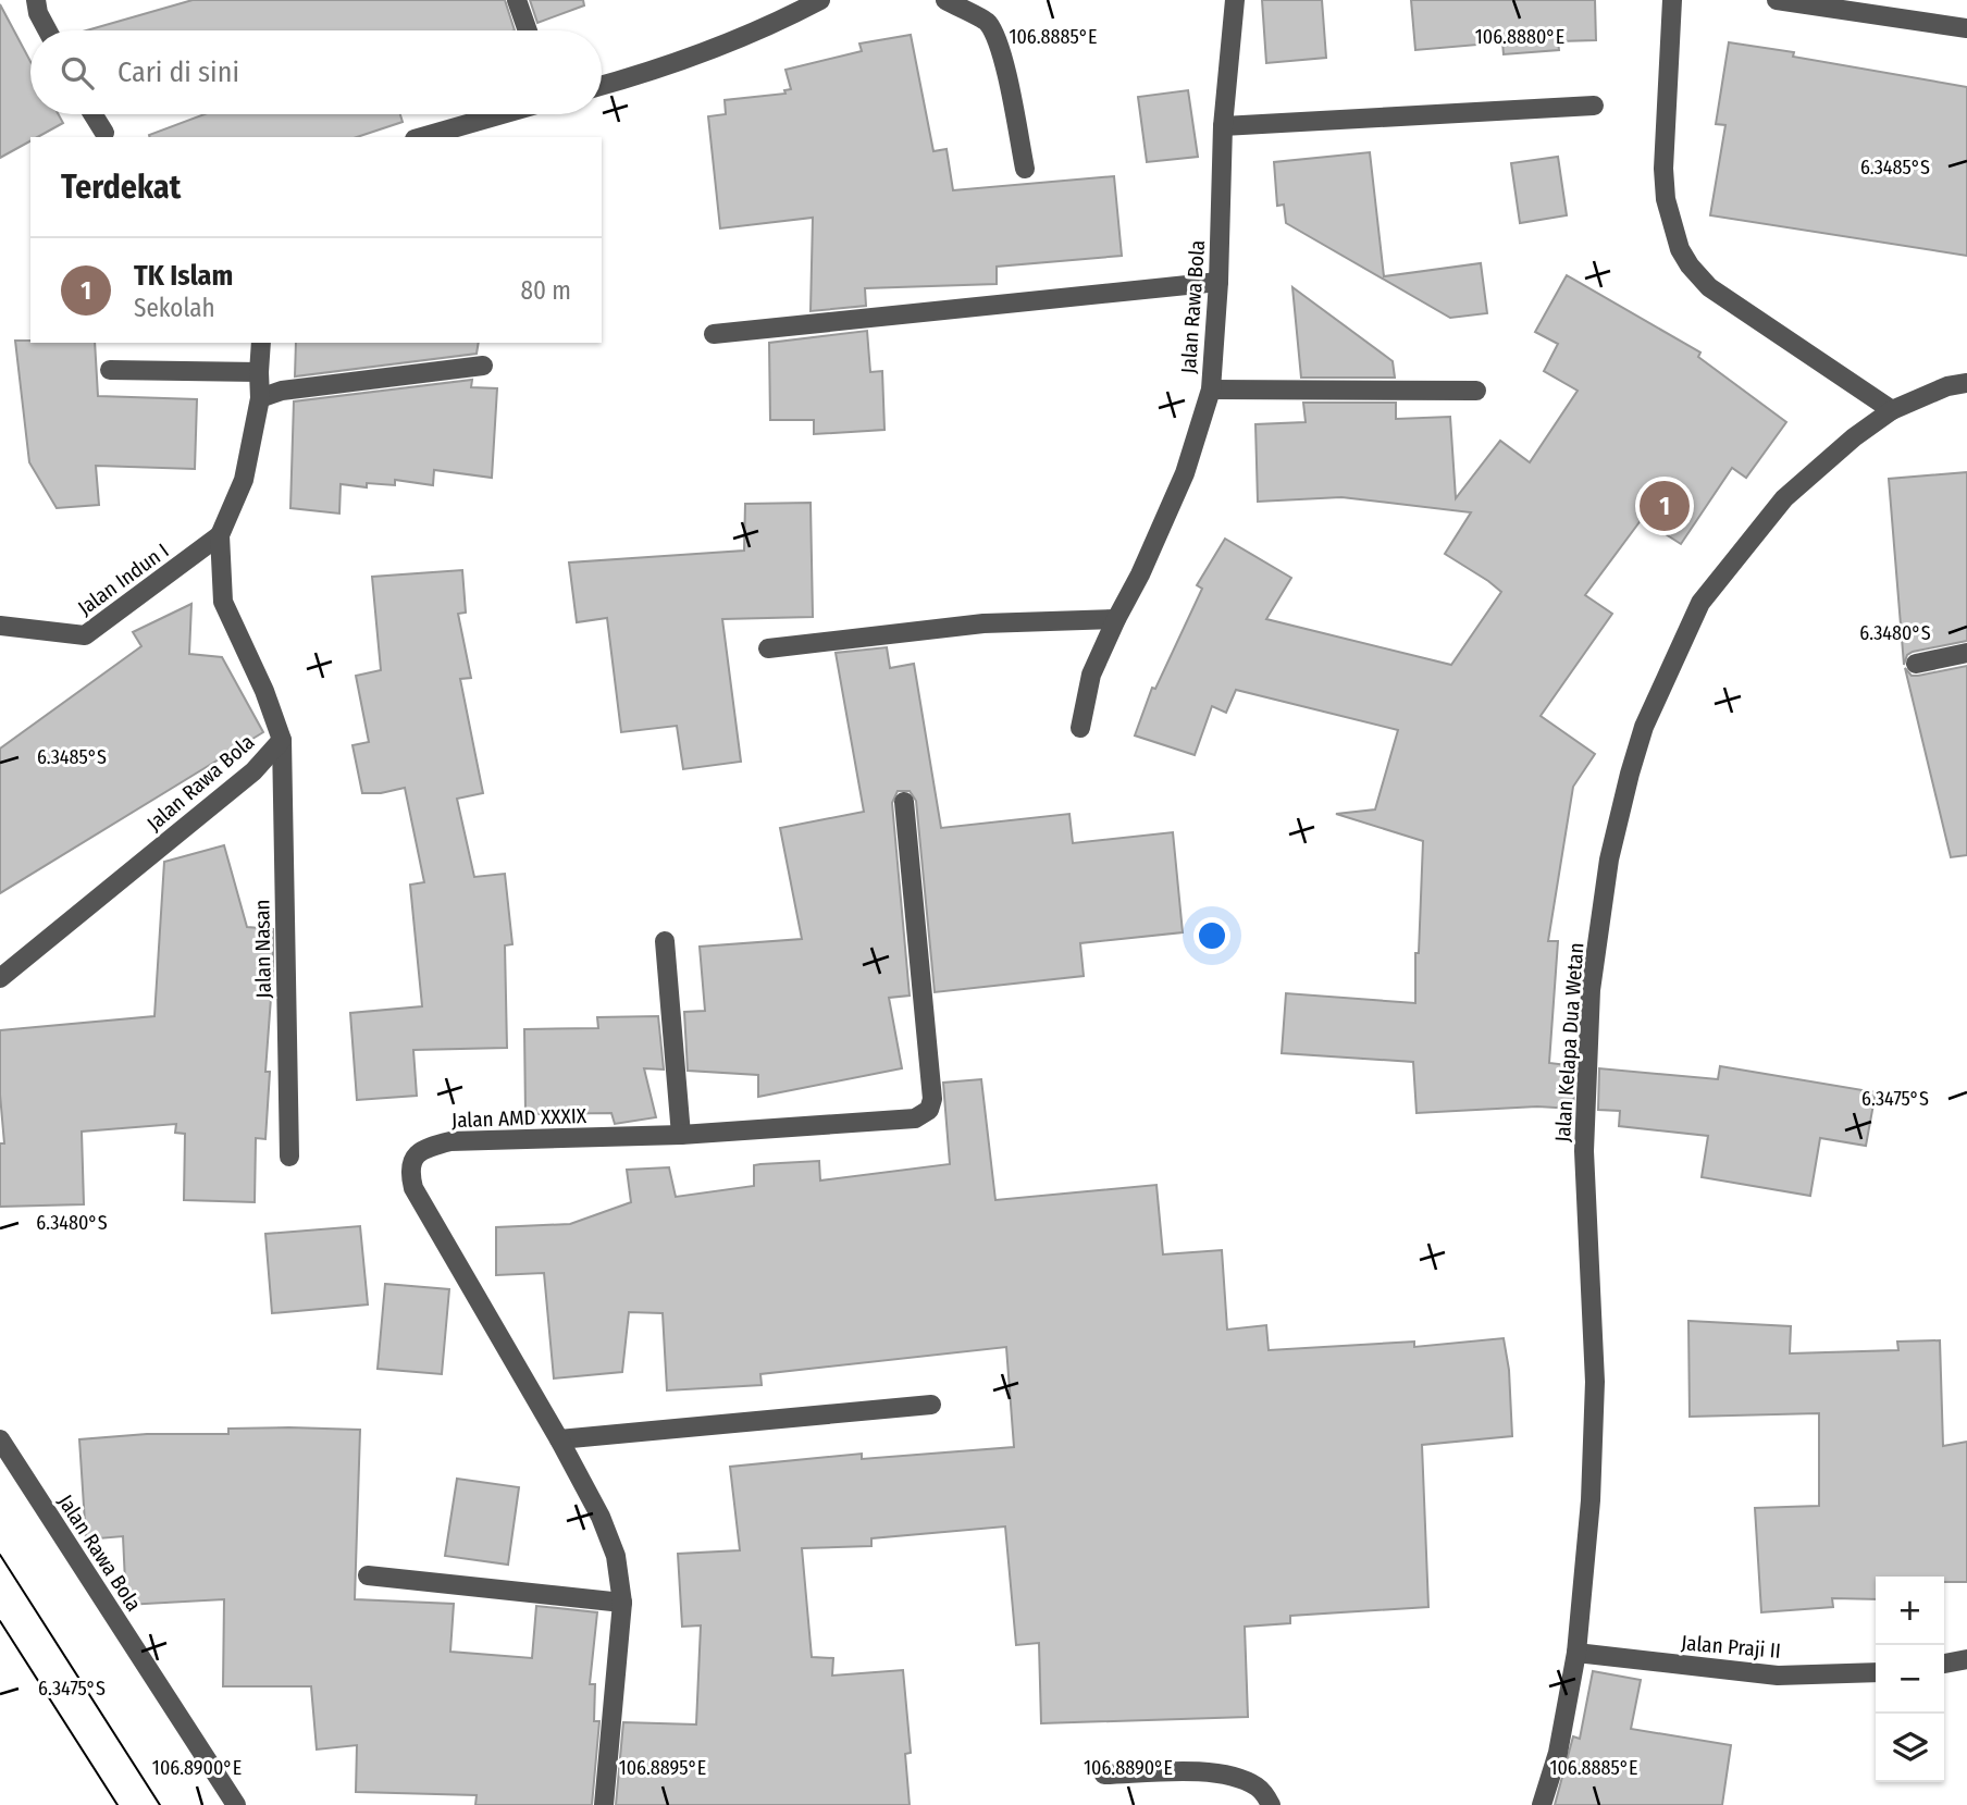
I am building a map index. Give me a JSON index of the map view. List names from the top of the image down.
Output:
{
  "streets": {
    "street": [
      "Jalan Rawa Bola",
      "Jalan Indun I",
      "Jalan Nasan",
      "Jalan Kelapa Dua Wetan",
      "Jalan AMD XXXIX",
      "Jalan Praji II"
    ]
  },
  "crossings": [
    ["Jalan Rawa Bola", "Jalan Indun I"],
    ["Jalan Rawa Bola", "Jalan Nasan"],
    ["Jalan Kelapa Dua Wetan", "Jalan Praji II"]
  ],
  "page": {
    "search": "Cari di sini",
    "heading": "Terdekat",
    "list": [
      {
        "mark": "1",
        "name": "TK Islam",
        "note": "Sekolah",
        "value": "80 m"
      }
    ],
    "pins": "1",
    "map_buttons": ["+", "−"]
  },
  "coordinates": [
    "106.8885°E",
    "106.8880°E",
    "6.3485°S",
    "6.3480°S",
    "6.3475°S",
    "106.8900°E",
    "106.8895°E",
    "106.8890°E"
  ]
}
